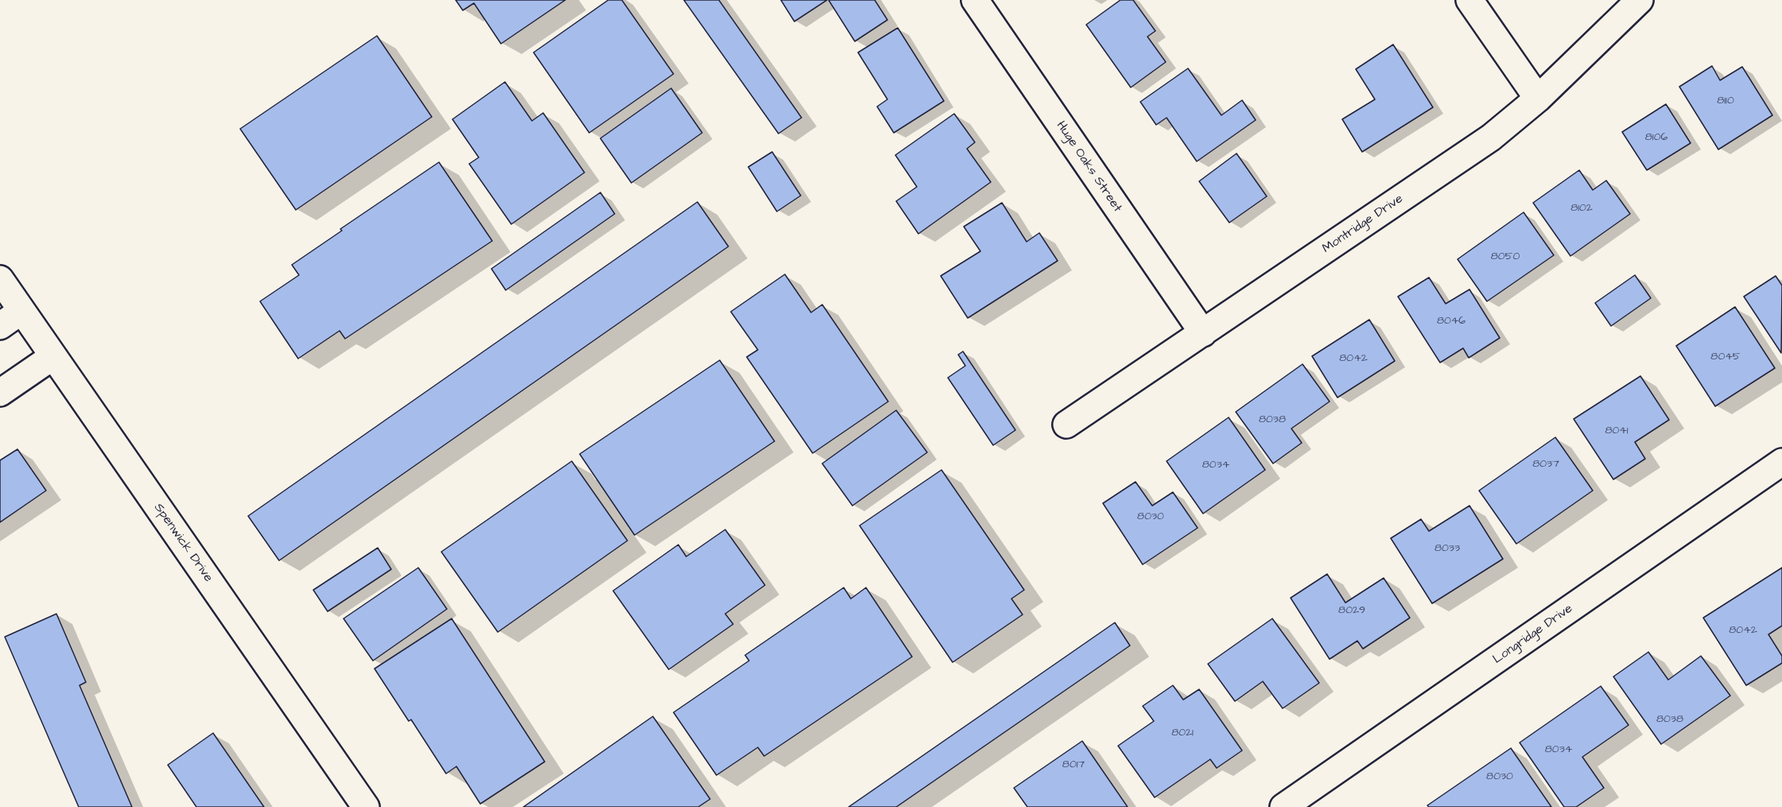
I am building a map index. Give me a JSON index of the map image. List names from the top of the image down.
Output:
{
  "streets": {
    "street": [
      "Huge Oaks Street",
      "Montridge Drive",
      "Spenwick Drive",
      "Longridge Drive"
    ]
  },
  "crossings": [
    ["Huge Oaks Street", "Montridge Drive"]
  ],
  "house_numbers": [
    "8110",
    "8106",
    "8102",
    "8050",
    "8046",
    "8045",
    "8042",
    "8038",
    "8041",
    "8037",
    "8034",
    "8030",
    "8033",
    "8029",
    "8042",
    "8038",
    "8021",
    "8034",
    "8017",
    "8030"
  ]
}
